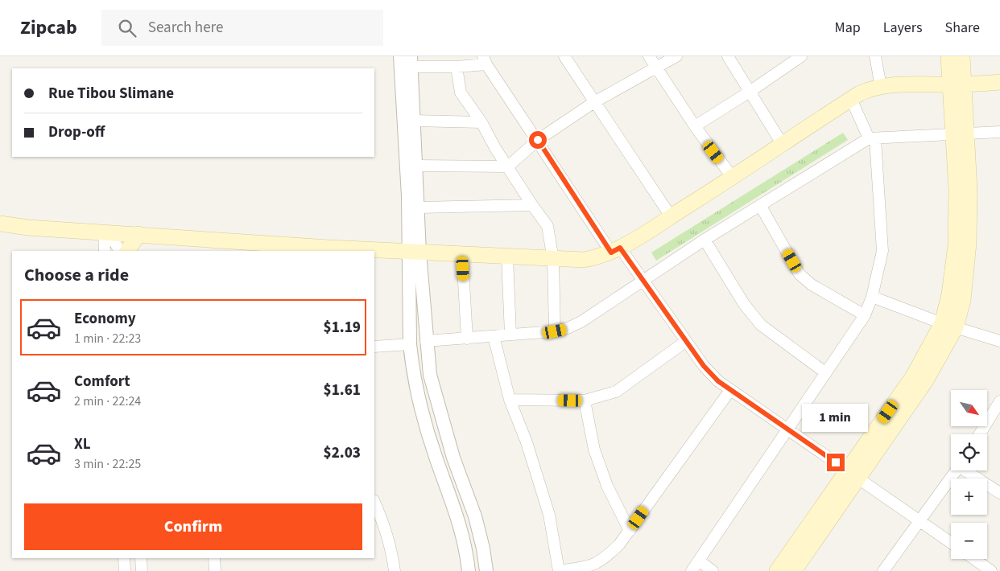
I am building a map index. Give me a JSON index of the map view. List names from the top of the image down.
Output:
{
  "north": "bottom right",
  "page": {
    "header": "Zipcab",
    "search": "Search here",
    "nav": ["Map", "Layers", "Share"],
    "banner": ["Rue Tibou Slimane", "Drop-off"],
    "heading": "Choose a ride",
    "list": [
      {
        "name": "Economy",
        "note": "1 min · 22:23",
        "value": "$1.19"
      },
      {
        "name": "Comfort",
        "note": "2 min · 22:24",
        "value": "$1.61"
      },
      {
        "name": "XL",
        "note": "3 min · 22:25",
        "value": "$2.03"
      }
    ],
    "map_buttons": ["+", "−"],
    "bubble": "1 min",
    "buttons": "Confirm"
  }
}
